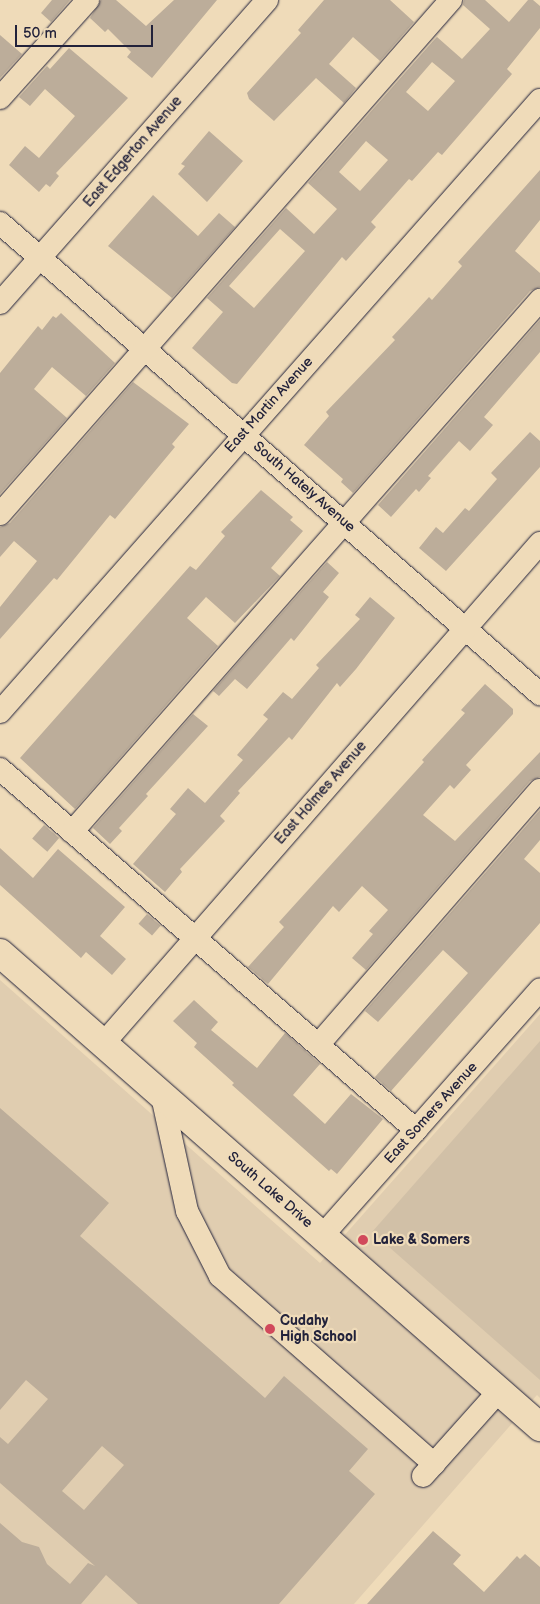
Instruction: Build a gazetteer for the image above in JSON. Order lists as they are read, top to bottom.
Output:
{
  "streets": {
    "main road": ["South Lake Drive"],
    "street": [
      "East Edgerton Avenue",
      "East Martin Avenue",
      "South Hately Avenue",
      "East Holmes Avenue",
      "East Somers Avenue"
    ]
  },
  "crossings": [
    ["East Edgerton Avenue", "South Hately Avenue"],
    ["East Martin Avenue", "South Hately Avenue"],
    ["South Hately Avenue", "East Holmes Avenue"],
    ["East Holmes Avenue", "South Lake Drive"],
    ["East Somers Avenue", "South Lake Drive"]
  ],
  "places": ["Lake & Somers", "Cudahy High School"],
  "scale_bar": "50 m"
}
